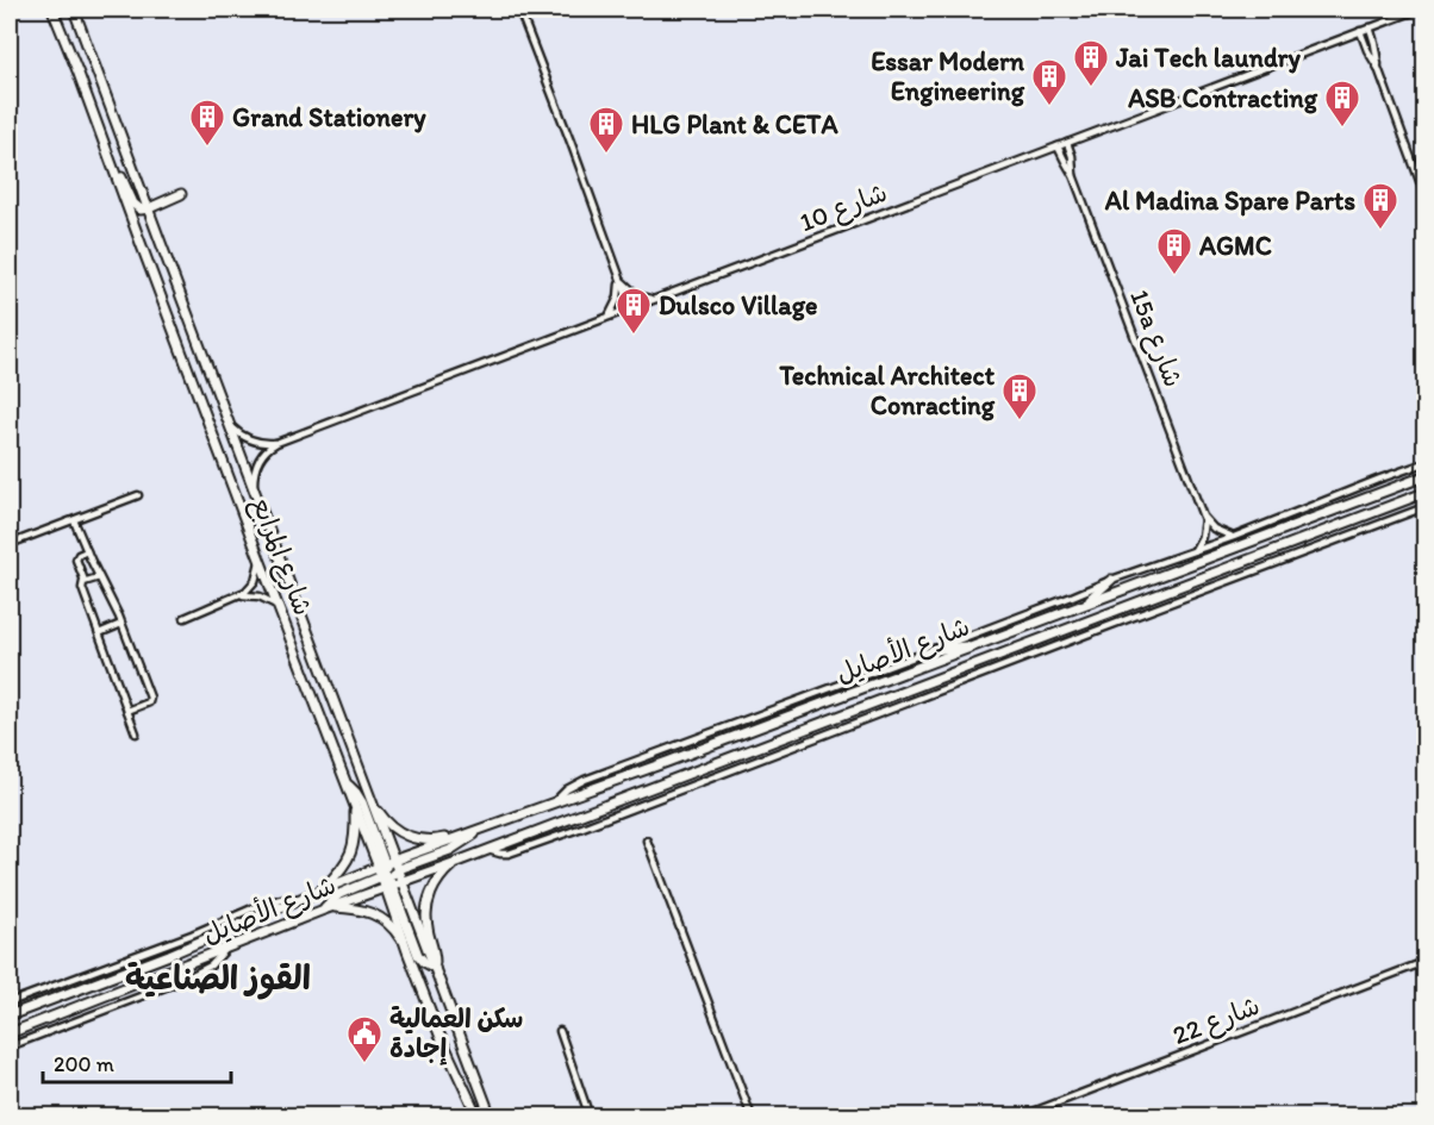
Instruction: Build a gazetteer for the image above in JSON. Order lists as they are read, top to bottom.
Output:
{
  "streets": {
    "main road": ["شارع المرابع", "شارع الأصايل"],
    "street": ["شارع 10", "15a شارع", "شارع 22"]
  },
  "crossings": [
    ["شارع 10", "15a شارع"],
    ["شارع 10", "شارع المرابع"],
    ["شارع المرابع", "شارع الأصايل"]
  ],
  "districts": ["القوز الصناعية"],
  "places": {
    "building": [
      "Jai Tech laundry",
      "Essar Modern Engineering",
      "ASB Contracting",
      "Grand Stationery",
      "HLG Plant & CETA",
      "Al Madina Spare Parts",
      "AGMC",
      "Dulsco Village",
      "Technical Architect Conracting"
    ],
    "public building": ["سكن العمالية إجادة"]
  },
  "scale_bar": "200 m"
}
